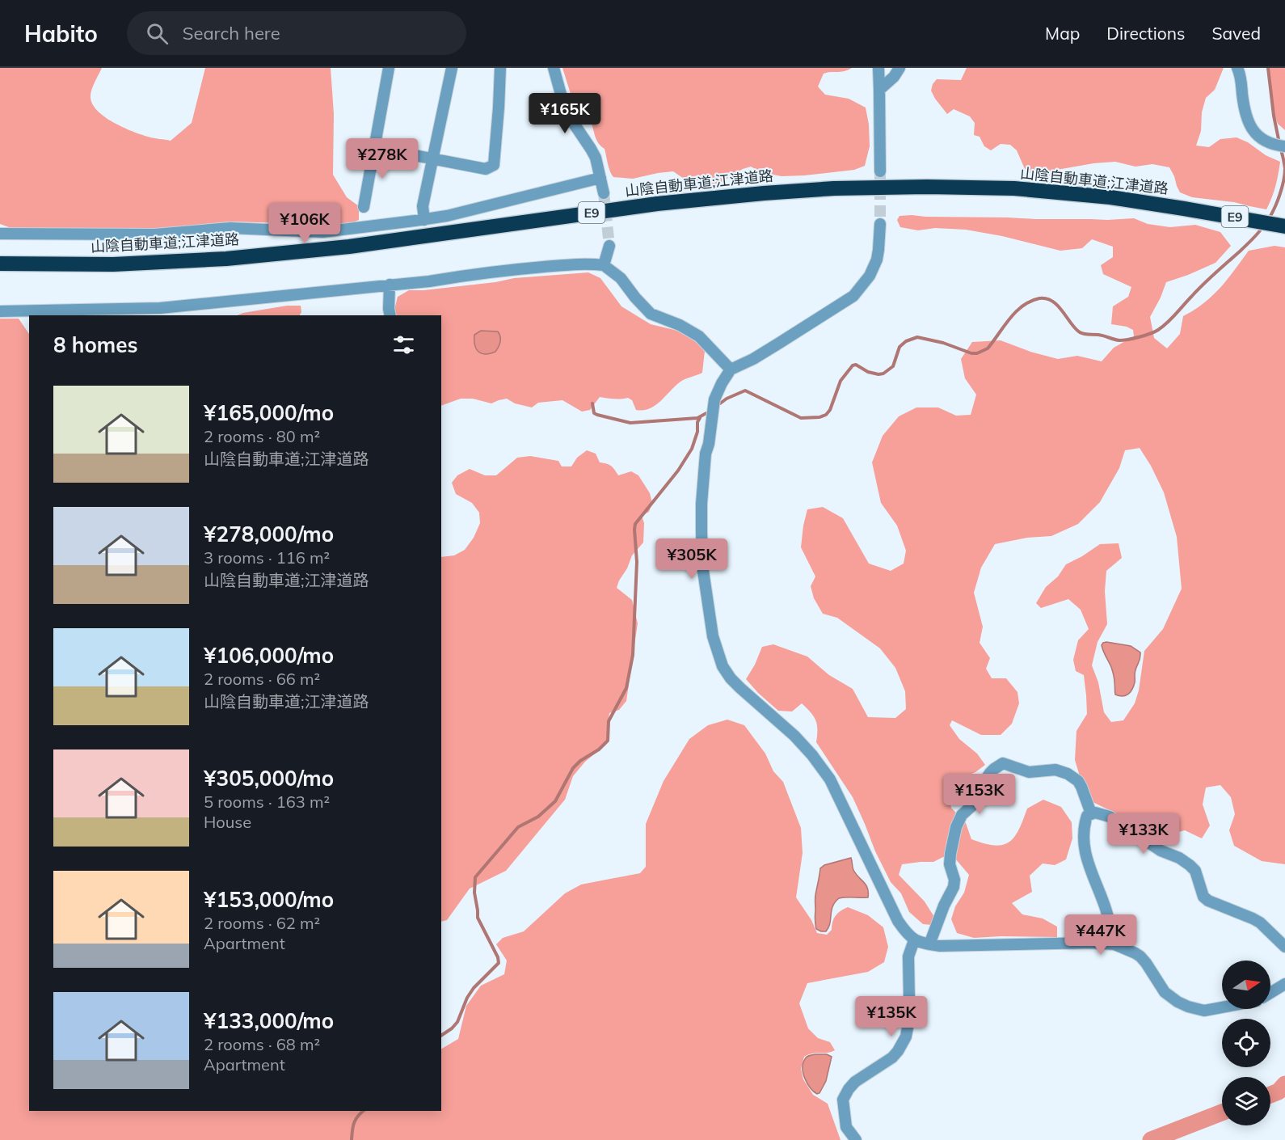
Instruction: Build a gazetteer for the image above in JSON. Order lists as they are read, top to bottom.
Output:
{
  "streets": {
    "highway": ["山陰自動車道;江津道路", "E9"]
  },
  "north": "right",
  "page": {
    "header": "Habito",
    "search": "Search here",
    "nav": ["Map", "Directions", "Saved"],
    "price": [
      "¥165K",
      "¥278K",
      "¥106K",
      "¥305K",
      "¥153K",
      "¥133K",
      "¥447K",
      "¥135K"
    ],
    "heading": "8 homes",
    "list": [
      {
        "name": "¥165,000/mo",
        "note": "2 rooms · 80 m² · 山陰自動車道;江津道路"
      },
      {
        "name": "¥278,000/mo",
        "note": "3 rooms · 116 m² · 山陰自動車道;江津道路"
      },
      {
        "name": "¥106,000/mo",
        "note": "2 rooms · 66 m² · 山陰自動車道;江津道路"
      },
      {
        "name": "¥305,000/mo",
        "note": "5 rooms · 163 m² · House"
      },
      {
        "name": "¥153,000/mo",
        "note": "2 rooms · 62 m² · Apartment"
      },
      {
        "name": "¥133,000/mo",
        "note": "2 rooms · 68 m² · Apartment"
      }
    ]
  }
}
